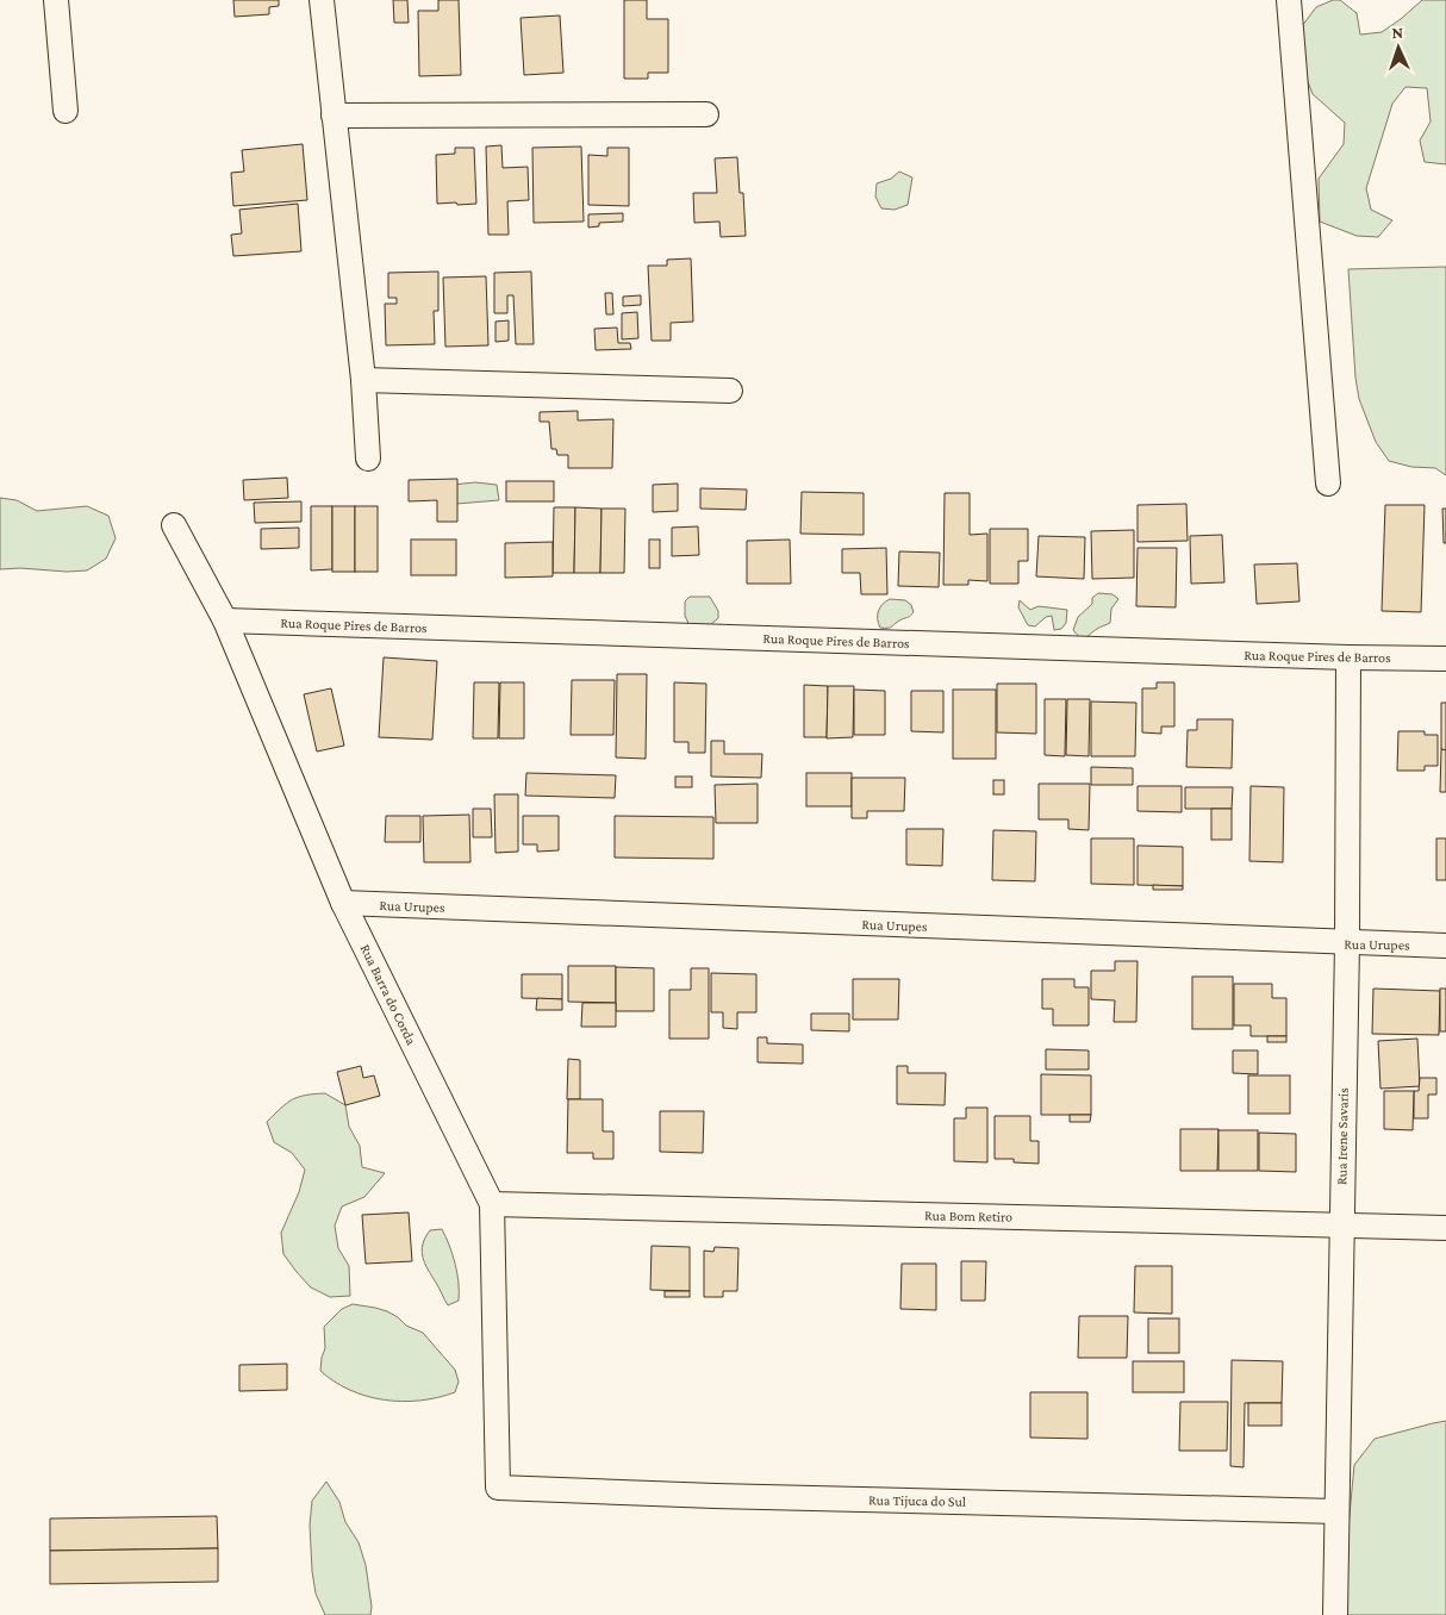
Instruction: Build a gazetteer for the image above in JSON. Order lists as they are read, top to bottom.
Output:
{
  "streets": {
    "street": [
      "Rua Roque Pires de Barros",
      "Rua Urupes",
      "Rua Barra do Corda",
      "Rua Irene Savaris",
      "Rua Bom Retiro",
      "Rua Tijuca do Sul"
    ]
  },
  "crossings": [
    ["Rua Roque Pires de Barros", "Rua Barra do Corda"],
    ["Rua Roque Pires de Barros", "Rua Irene Savaris"],
    ["Rua Urupes", "Rua Barra do Corda"],
    ["Rua Urupes", "Rua Irene Savaris"],
    ["Rua Barra do Corda", "Rua Bom Retiro"],
    ["Rua Barra do Corda", "Rua Tijuca do Sul"],
    ["Rua Irene Savaris", "Rua Bom Retiro"],
    ["Rua Irene Savaris", "Rua Tijuca do Sul"]
  ],
  "north": "top"
}
